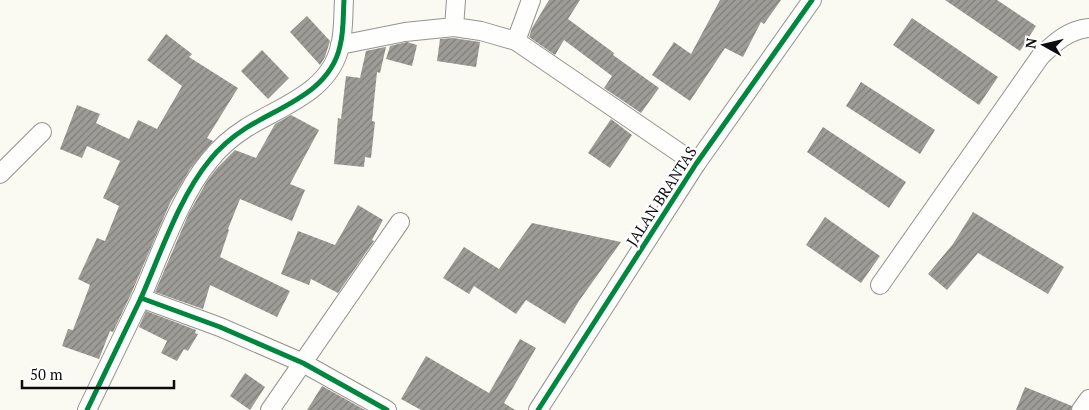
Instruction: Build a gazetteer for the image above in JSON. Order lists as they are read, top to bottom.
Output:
{
  "streets": {
    "street": ["JALAN BRANTAS"]
  },
  "scale_bar": "50 m",
  "north": "left"
}
